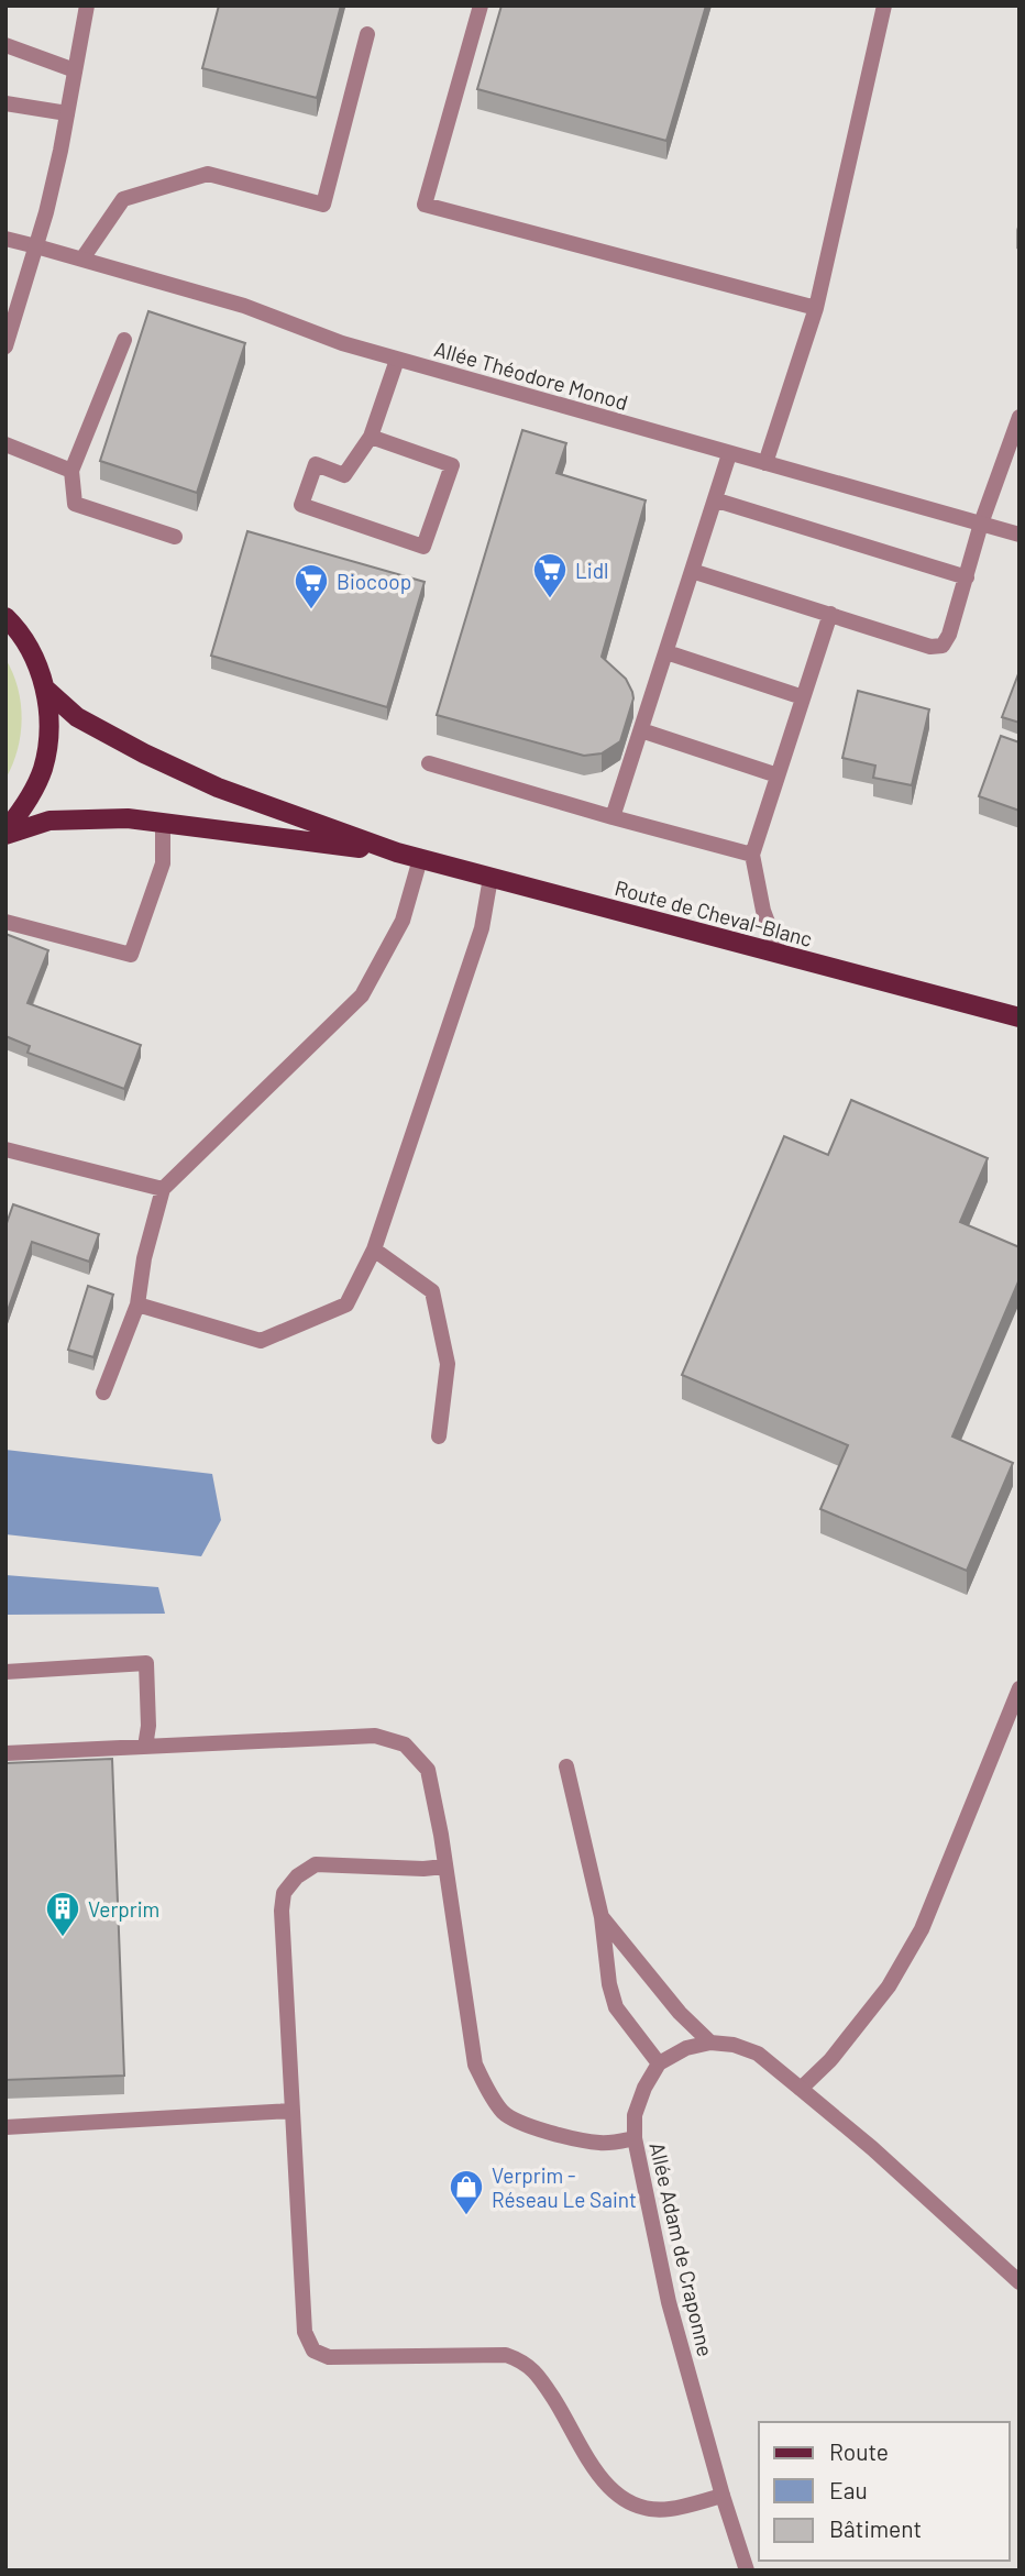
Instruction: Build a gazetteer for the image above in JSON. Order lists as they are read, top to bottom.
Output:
{
  "streets": {
    "main road": ["Route de Cheval-Blanc"],
    "street": ["Allée Théodore Monod", "Allée Adam de Craponne"]
  },
  "places": {
    "supermarket": ["Lidl", "Biocoop"],
    "building": ["Verprim"],
    "shop": ["Verprim - Réseau Le Saint"]
  },
  "legend": ["Route", "Eau", "Bâtiment"]
}
